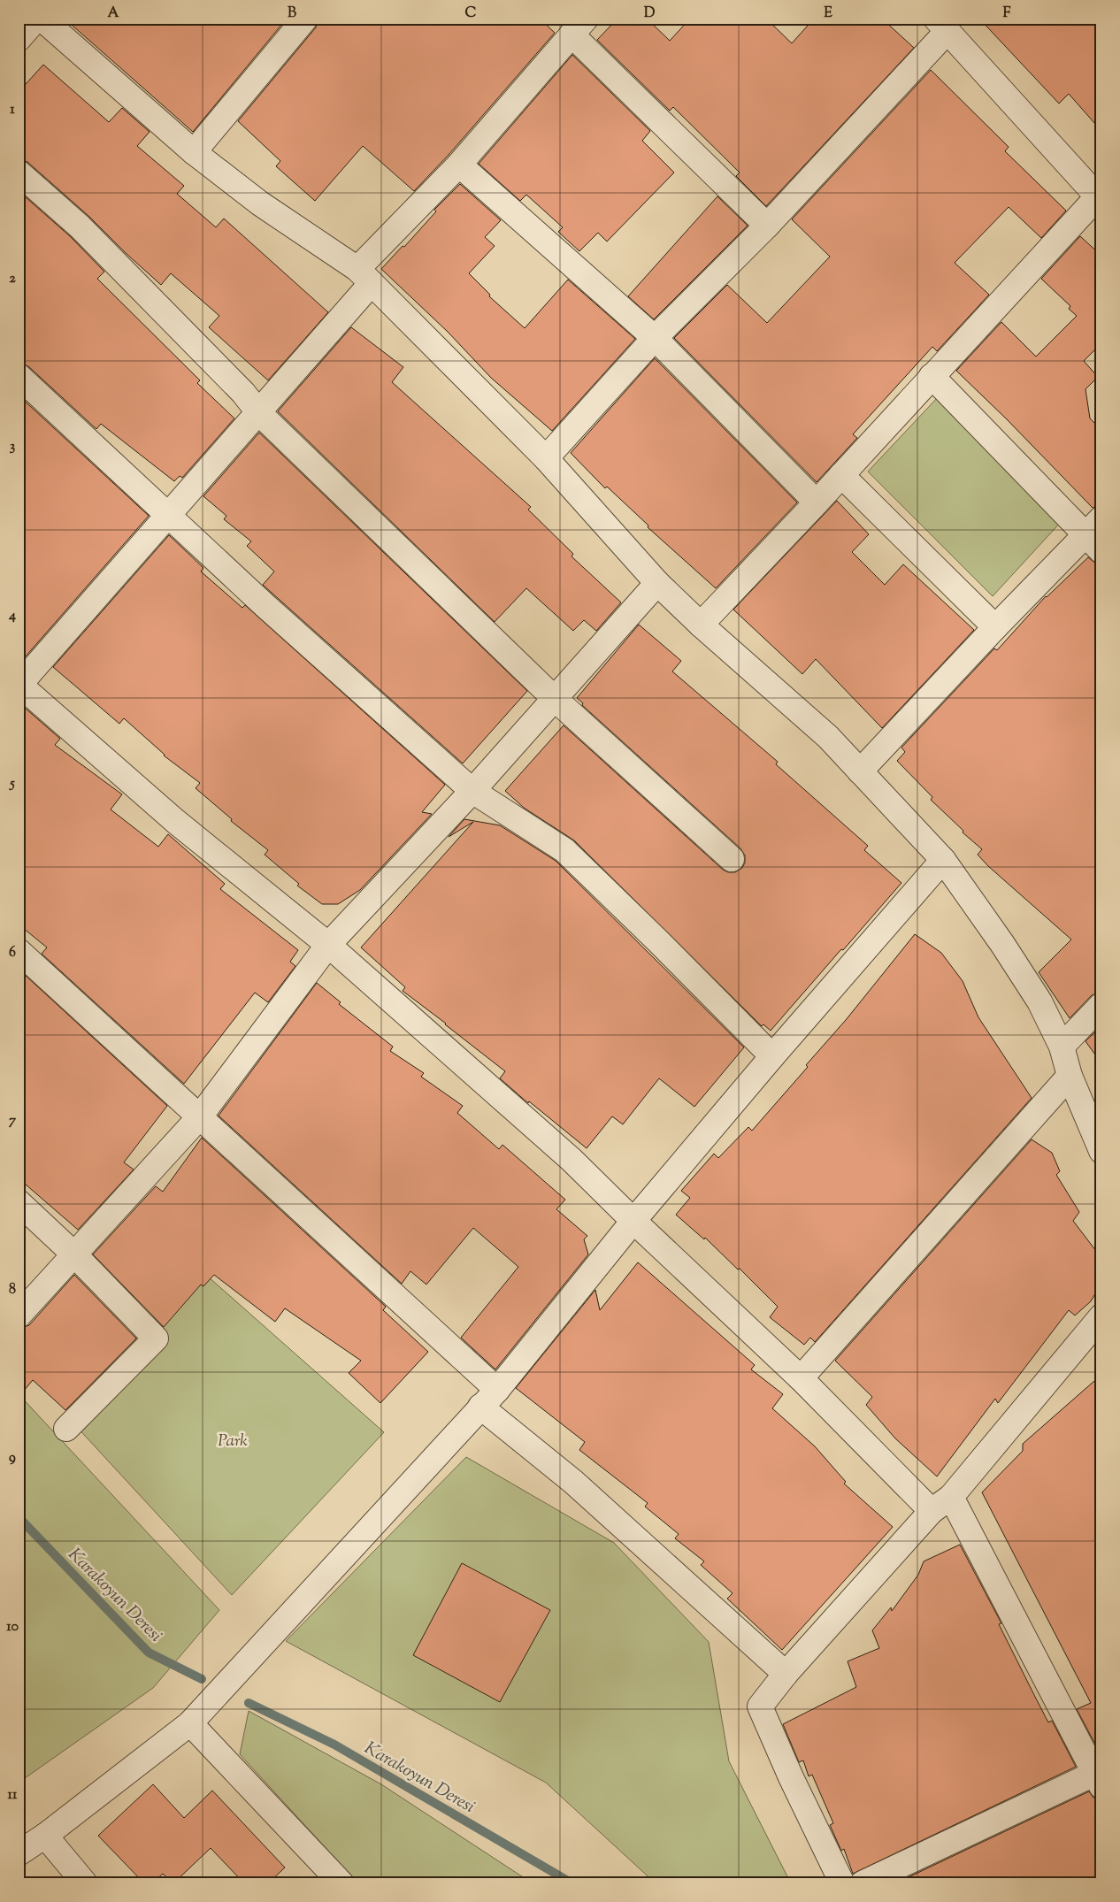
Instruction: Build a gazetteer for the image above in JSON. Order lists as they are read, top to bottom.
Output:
{
  "water": ["Karakoyun Deresi"],
  "parks": ["Park"],
  "grid": {
    "columns": [
      "A",
      "B",
      "C",
      "D",
      "E",
      "F"
    ],
    "rows": [
      "1",
      "2",
      "3",
      "4",
      "5",
      "6",
      "7",
      "8",
      "9",
      "10",
      "11"
    ]
  }
}
